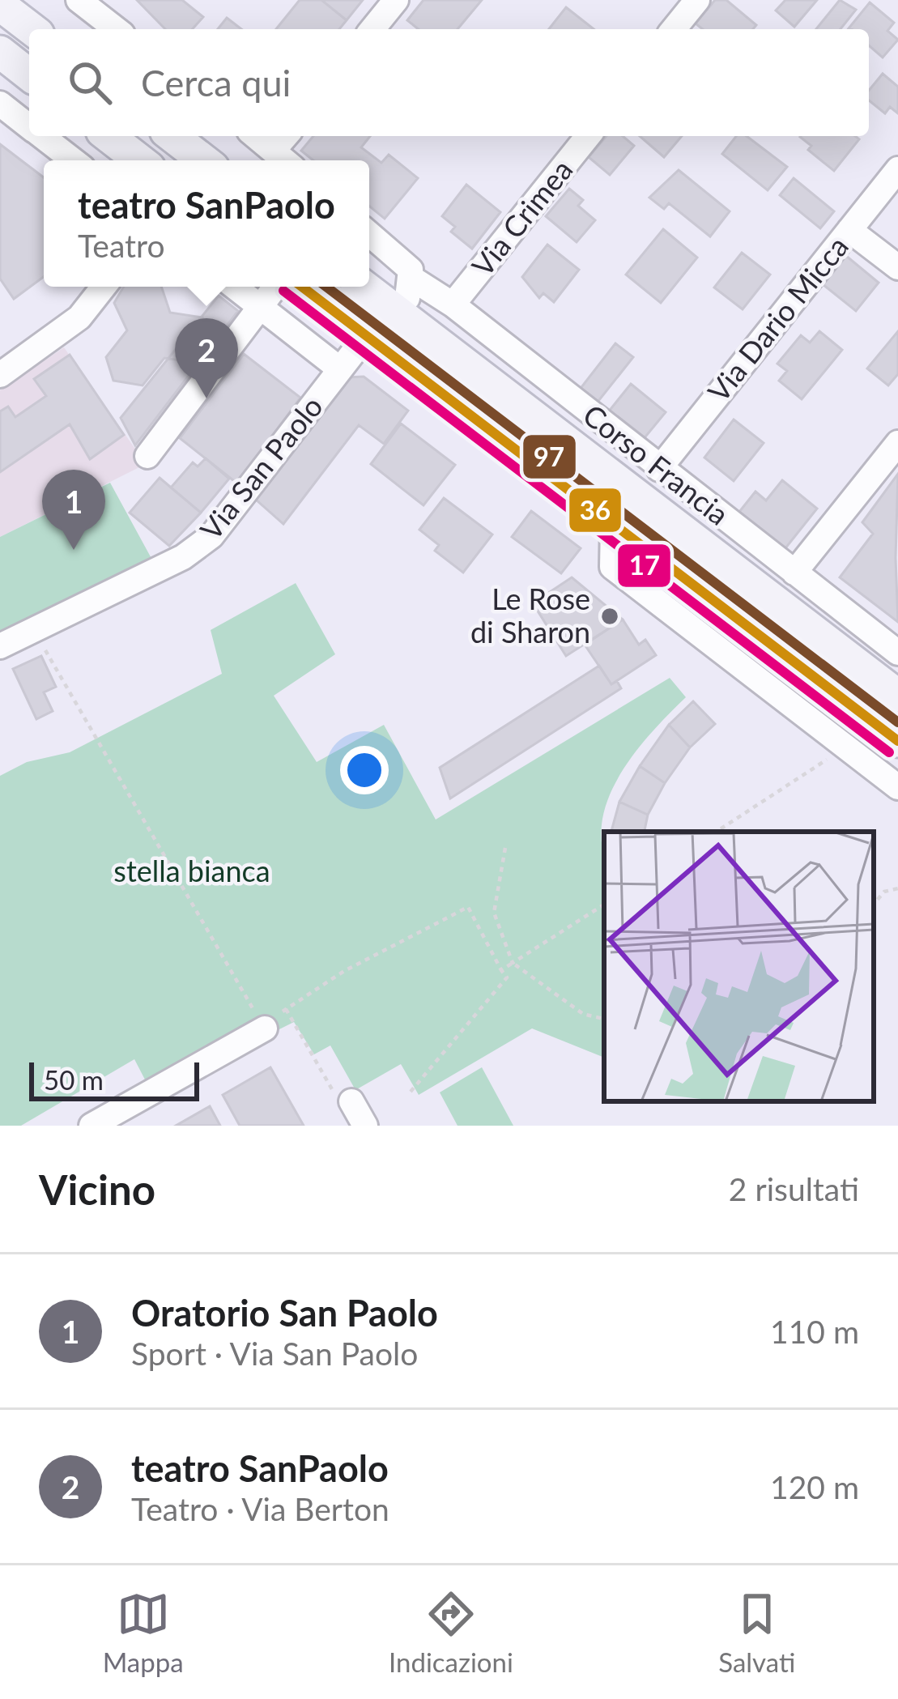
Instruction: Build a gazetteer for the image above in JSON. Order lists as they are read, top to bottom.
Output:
{
  "streets": {
    "main road": ["Corso Francia"],
    "street": ["Via Crimea", "Via Dario Micca", "Via San Paolo"]
  },
  "crossings": [
    ["Via Crimea", "Corso Francia"],
    ["Via Dario Micca", "Corso Francia"],
    ["Corso Francia", "Via San Paolo"]
  ],
  "parks": ["stella bianca"],
  "places": ["Le Rose di Sharon"],
  "lines": ["transit line 36", "transit line 97", "transit line 17"],
  "scale_bar": "50 m",
  "page": {
    "search": "Cerca qui",
    "popup": ["teatro SanPaolo", "Teatro"],
    "pins": ["2", "1"],
    "scale": "50 m",
    "heading": ["Vicino", "2 risultati"],
    "list": [
      {
        "mark": "1",
        "name": "Oratorio San Paolo",
        "note": "Sport · Via San Paolo",
        "value": "110 m"
      },
      {
        "mark": "2",
        "name": "teatro SanPaolo",
        "note": "Teatro · Via Berton",
        "value": "120 m"
      }
    ],
    "nav": ["Mappa", "Indicazioni", "Salvati"]
  }
}
